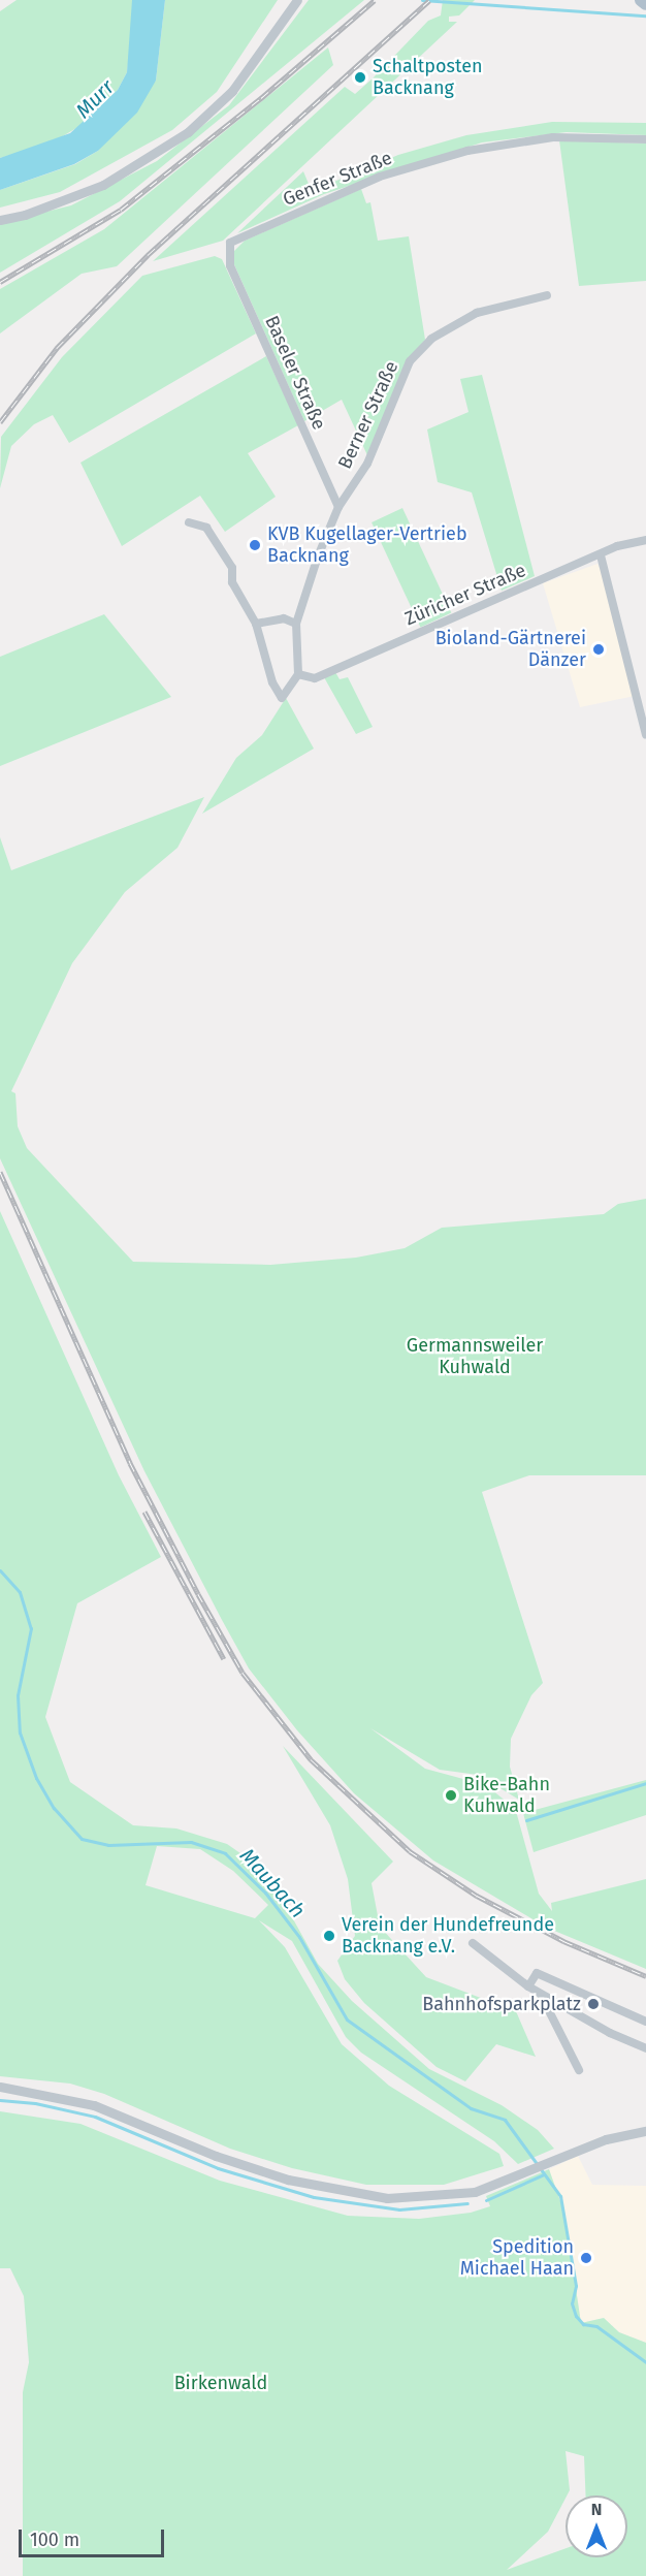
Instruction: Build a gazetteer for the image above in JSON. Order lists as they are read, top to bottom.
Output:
{
  "streets": {
    "street": [
      "Genfer Straße",
      "Baseler Straße",
      "Berner Straße",
      "Züricher Straße"
    ]
  },
  "crossings": [
    ["Genfer Straße", "Baseler Straße"],
    ["Baseler Straße", "Berner Straße"]
  ],
  "water": ["Murr", "Maubach"],
  "parks": ["Germannsweiler Kuhwald", "Birkenwald"],
  "places": [
    "Schaltposten Backnang",
    "KVB Kugellager-Vertrieb Backnang",
    "Bioland-Gärtnerei Dänzer",
    "Bike-Bahn Kuhwald",
    "Verein der Hundefreunde Backnang e.V.",
    "Bahnhofsparkplatz",
    "Spedition Michael Haan"
  ],
  "scale_bar": "100 m",
  "north": "top"
}
